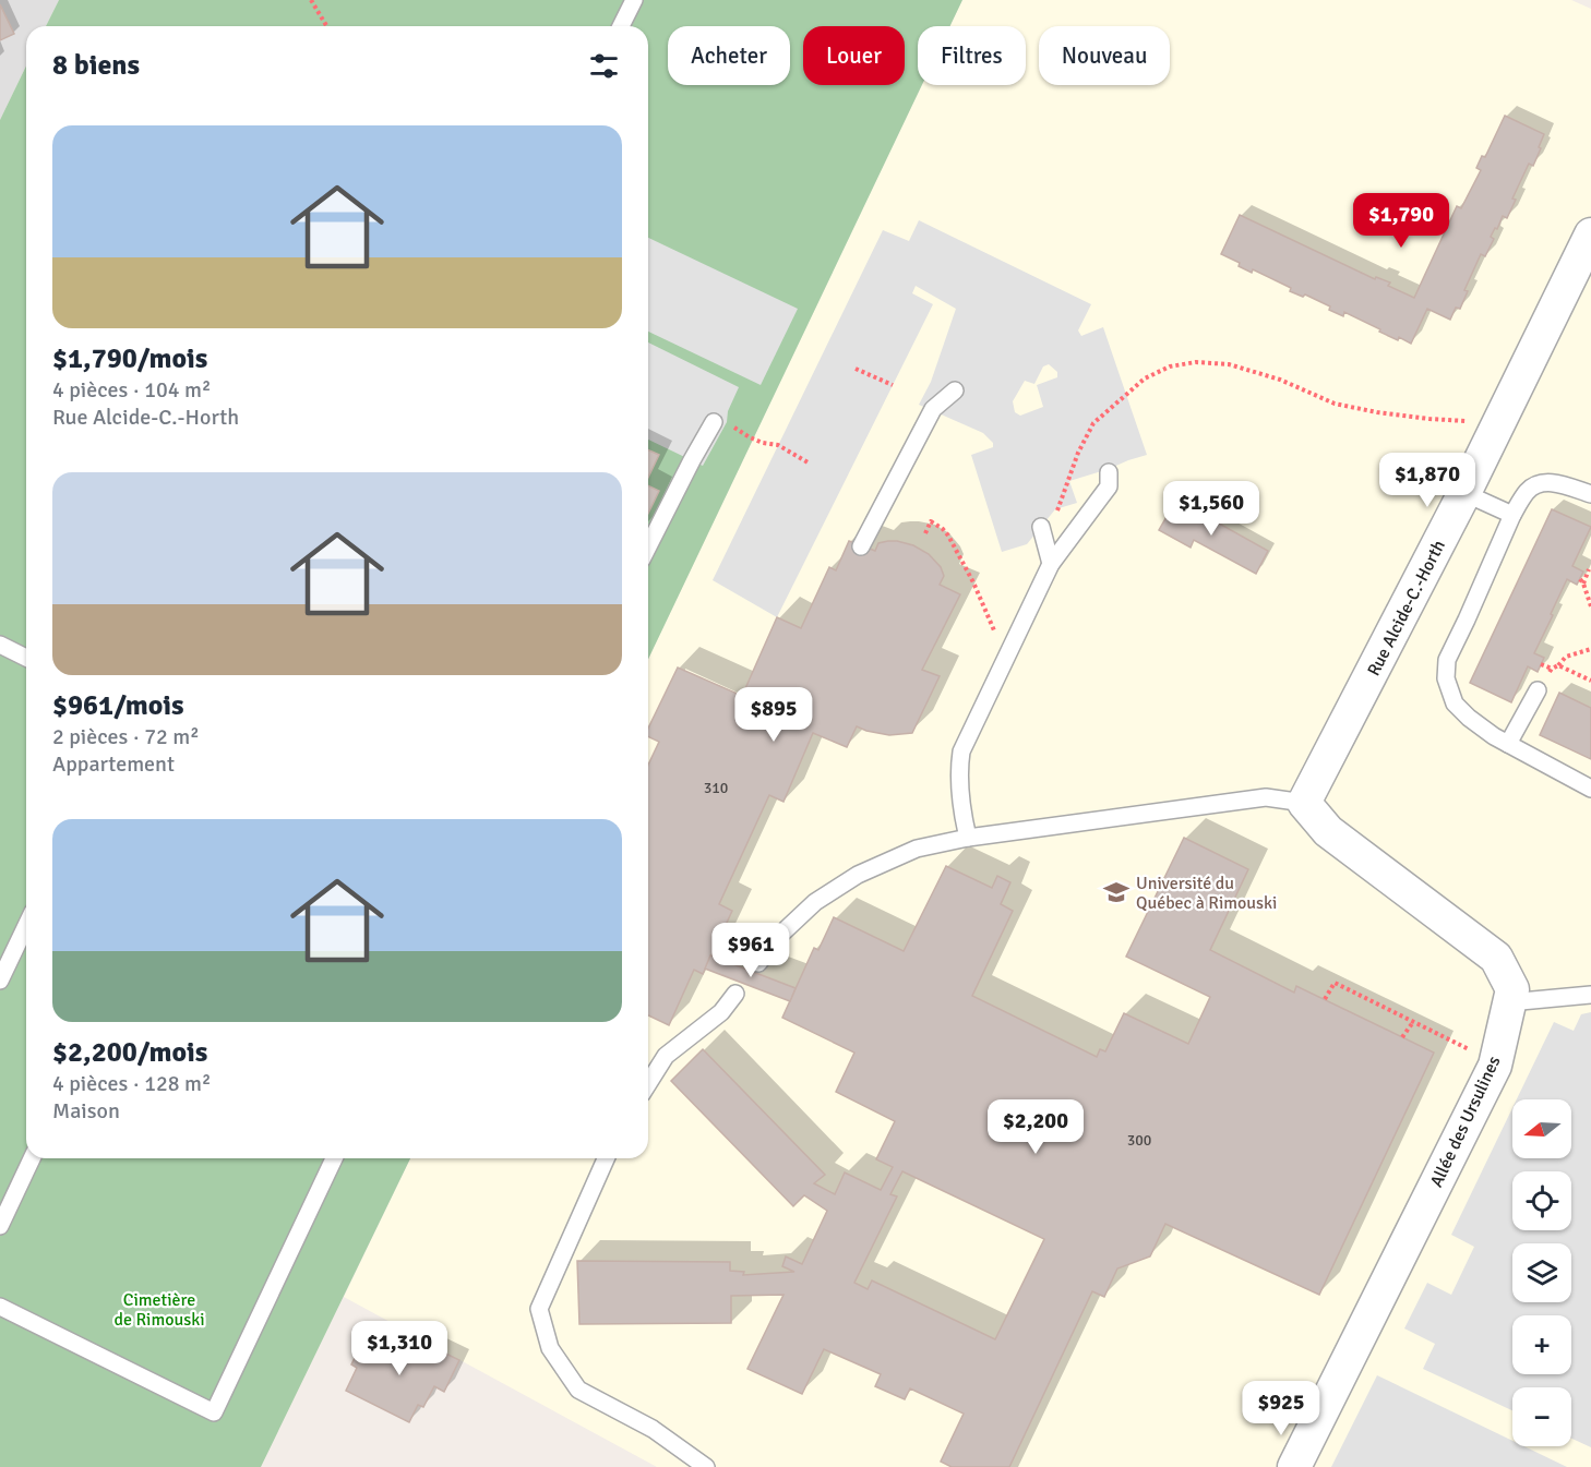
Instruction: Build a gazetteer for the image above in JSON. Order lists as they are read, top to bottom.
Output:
{
  "streets": {
    "street": ["Rue Alcide-C.-Horth", "Allée des Ursulines"]
  },
  "crossings": [
    ["Rue Alcide-C.-Horth", "Allée des Ursulines"]
  ],
  "parks": ["Cimetière de Rimouski"],
  "places": {
    "school or university": ["Université du Québec à Rimouski"]
  },
  "house_numbers": ["310", "300"],
  "north": "left",
  "page": {
    "chip": [
      "Acheter",
      "Louer",
      "Filtres",
      "Nouveau"
    ],
    "heading": "8 biens",
    "list": [
      {
        "name": "$1,790/mois",
        "note": "4 pièces · 104 m² · Rue Alcide-C.-Horth"
      },
      {
        "name": "$961/mois",
        "note": "2 pièces · 72 m² · Appartement"
      },
      {
        "name": "$2,200/mois",
        "note": "4 pièces · 128 m² · Maison"
      }
    ],
    "price": [
      "$1,790",
      "$1,870",
      "$1,560",
      "$895",
      "$961",
      "$2,200",
      "$1,310",
      "$925"
    ],
    "map_buttons": ["+", "−"]
  }
}
